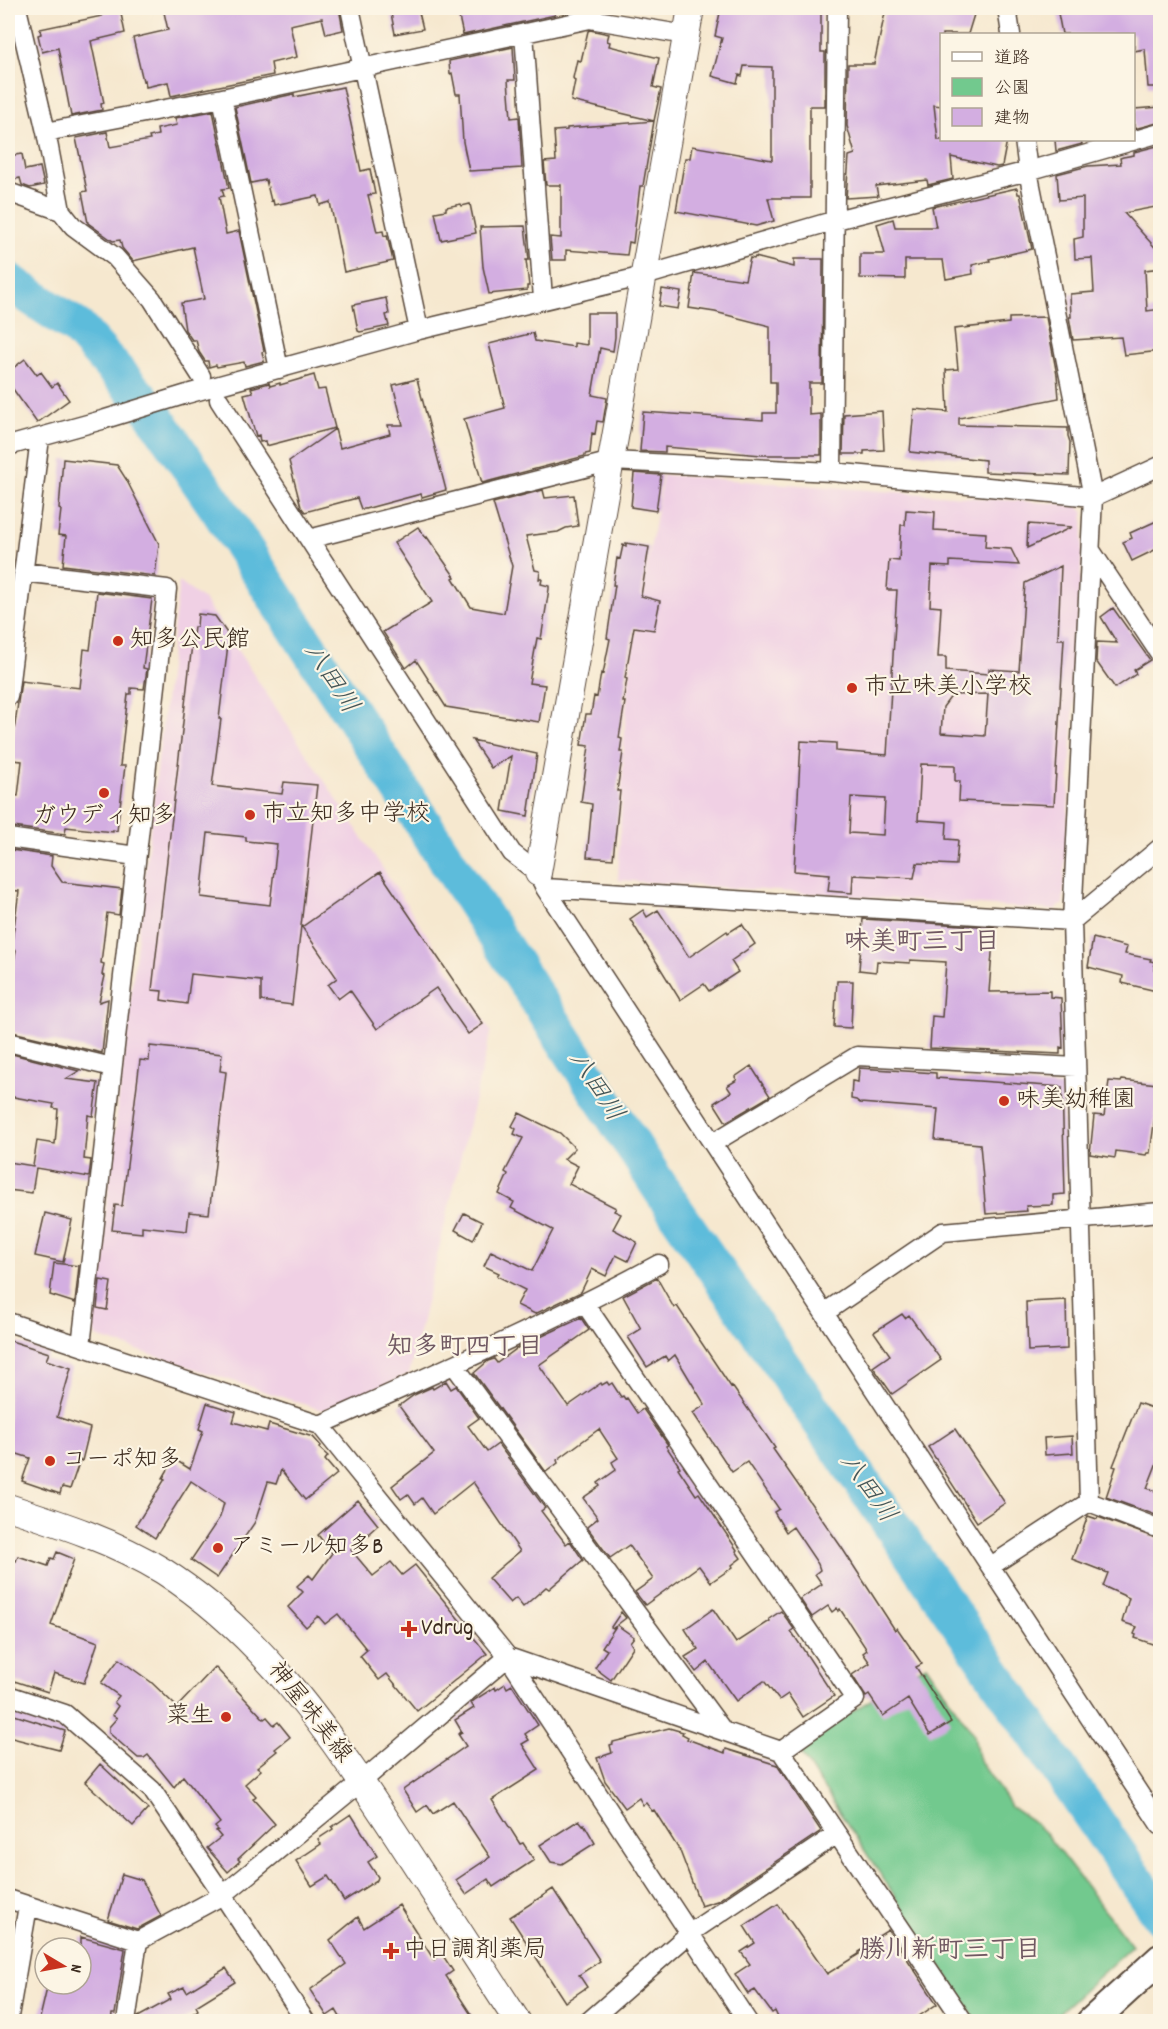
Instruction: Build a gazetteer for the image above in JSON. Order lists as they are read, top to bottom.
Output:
{
  "streets": {
    "street": ["神屋味美線"]
  },
  "districts": ["味美町三丁目", "知多町四丁目", "勝川新町三丁目"],
  "water": ["八田川"],
  "places": {
    "other": [
      "知多公民館",
      "市立味美小学校",
      "ガウディ知多",
      "市立知多中学校",
      "味美幼稚園",
      "コーポ知多",
      "アミール知多B",
      "菜生"
    ],
    "health": ["Vdrug", "中日調剤薬局"]
  },
  "legend": ["道路", "公園", "建物"],
  "north": "right"
}
